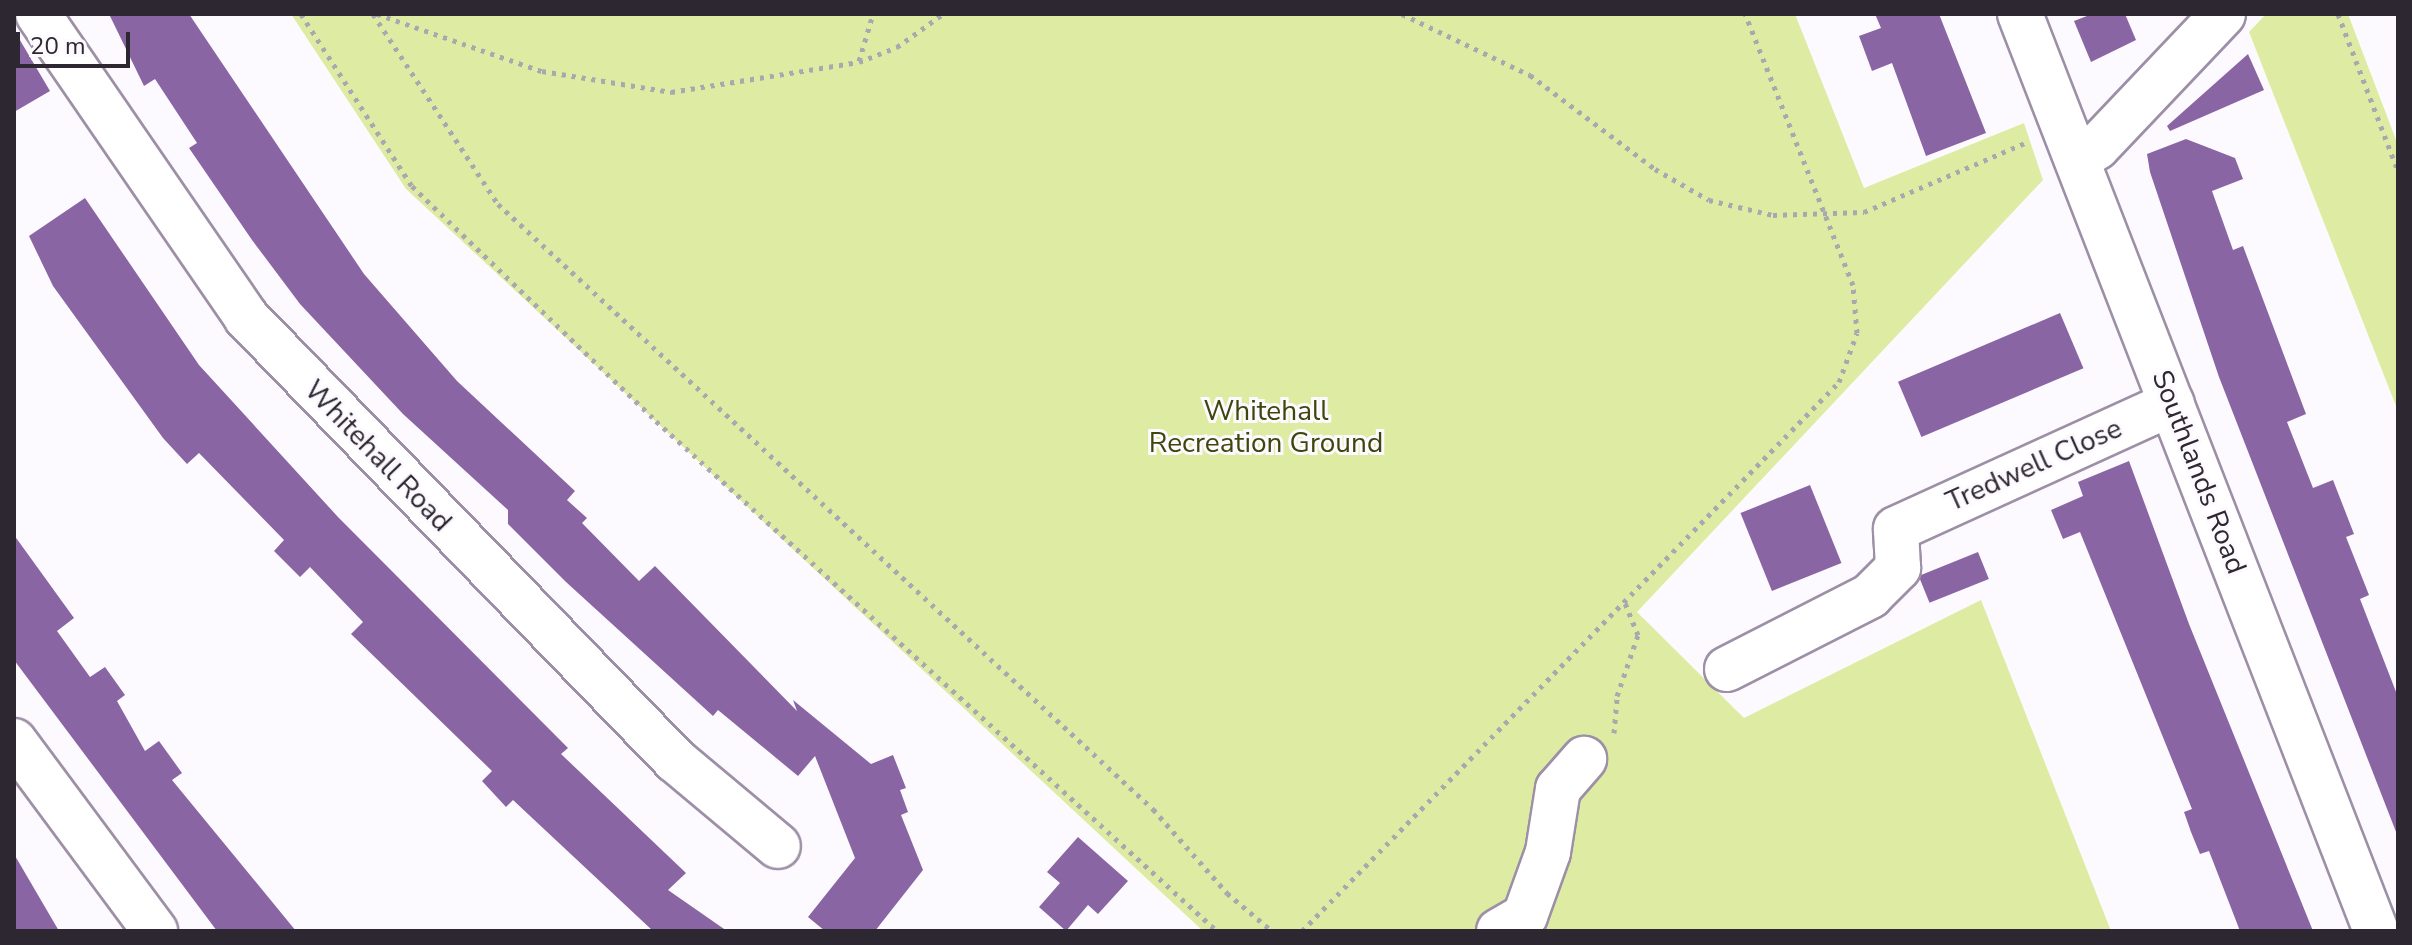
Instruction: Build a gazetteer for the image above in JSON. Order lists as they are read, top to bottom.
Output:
{
  "streets": {
    "street": ["Whitehall Road", "Tredwell Close", "Southlands Road"]
  },
  "crossings": [
    ["Tredwell Close", "Southlands Road"]
  ],
  "parks": ["Whitehall Recreation Ground"],
  "scale_bar": "20 m"
}
